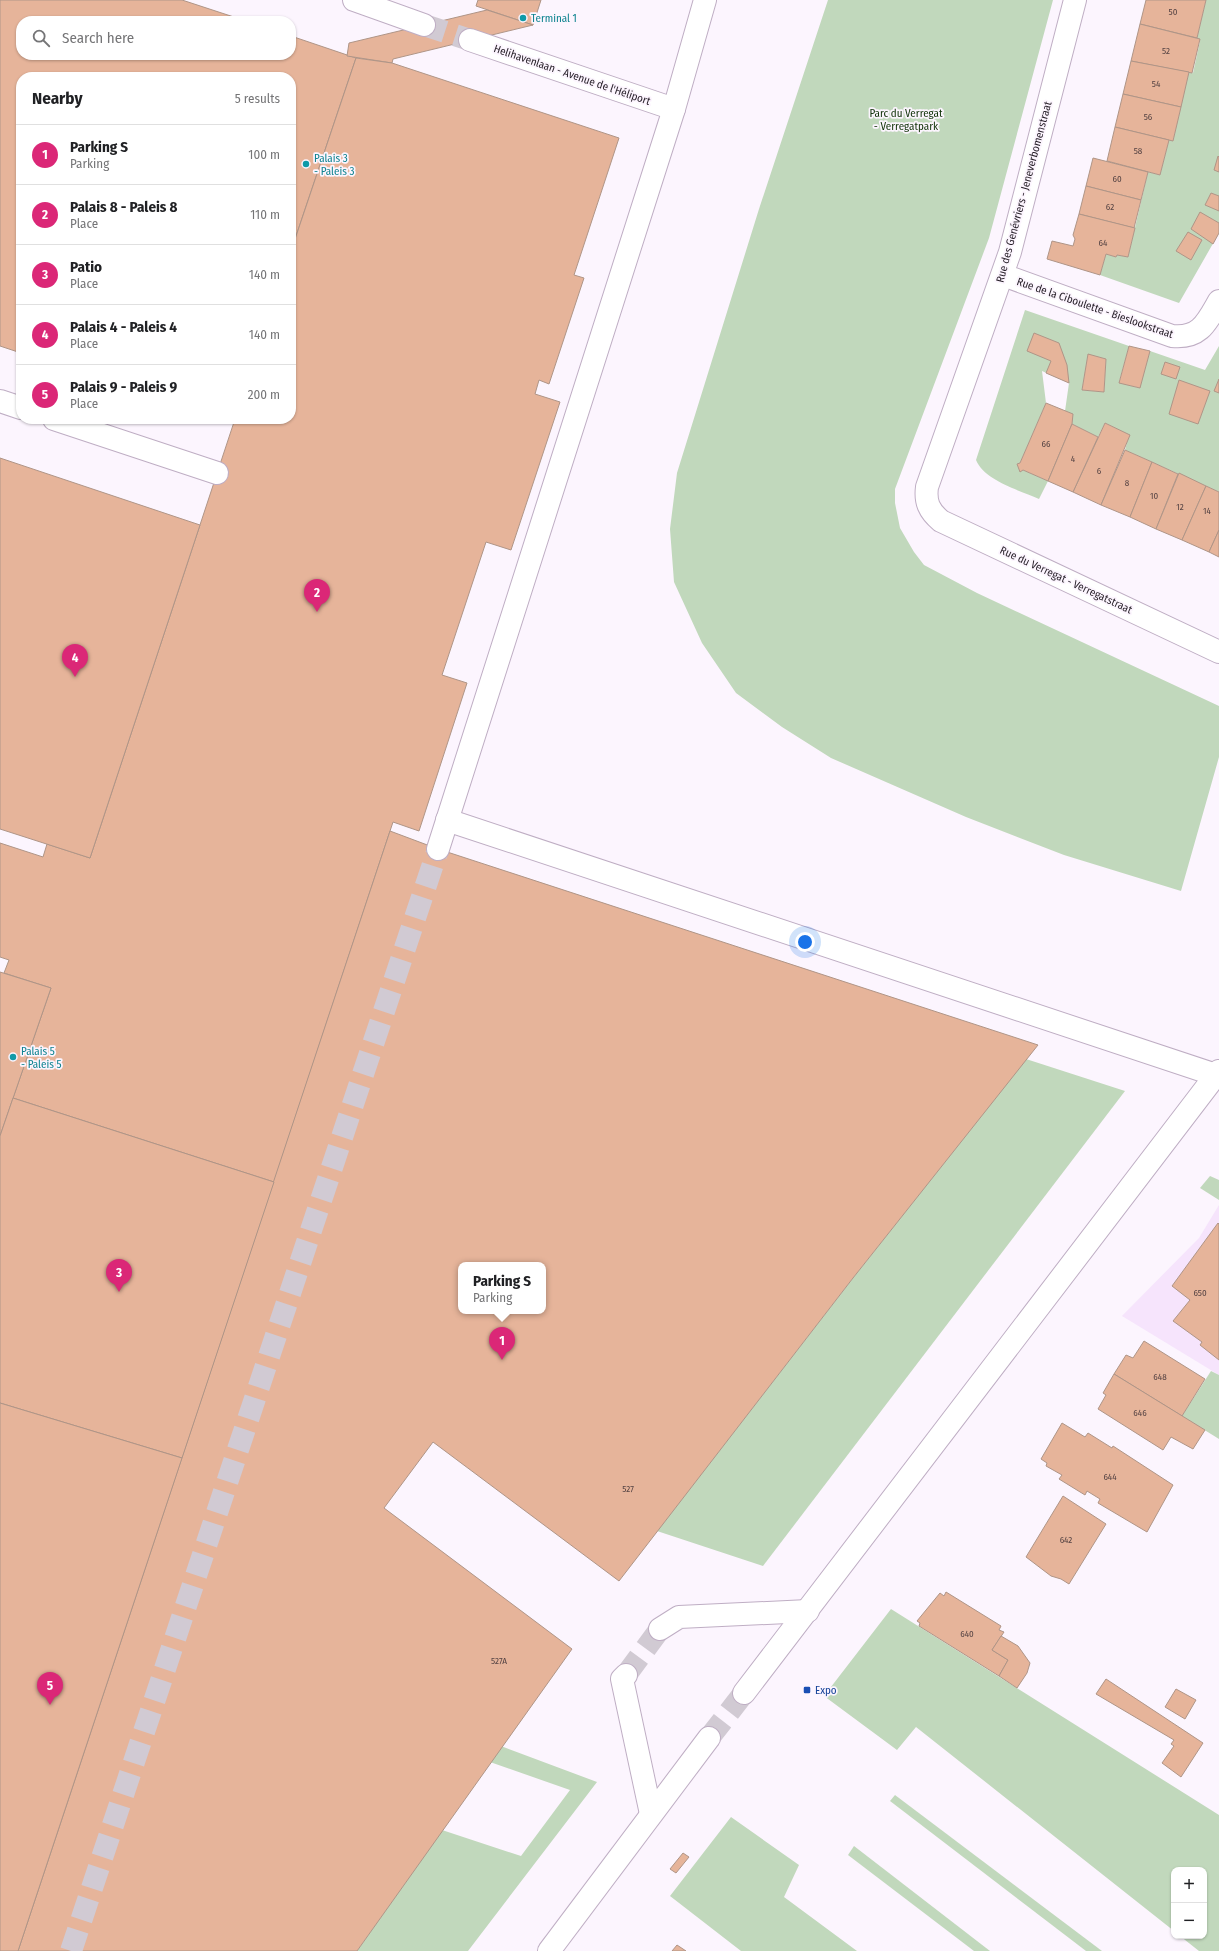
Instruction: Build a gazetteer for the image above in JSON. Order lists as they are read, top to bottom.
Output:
{
  "streets": {
    "street": [
      "Helihavenlaan - Avenue de l'Héliport",
      "Rue des Genévriers - Jeneverbomenstraat",
      "Rue de la Ciboulette - Bieslookstraat",
      "Rue du Verregat - Verregatstraat"
    ]
  },
  "crossings": [
    ["Rue des Genévriers - Jeneverbomenstraat", "Rue de la Ciboulette - Bieslookstraat"],
    ["Rue des Genévriers - Jeneverbomenstraat", "Rue du Verregat - Verregatstraat"]
  ],
  "parks": ["Parc du Verregat - Verregatpark"],
  "places": {
    "other": ["Terminal 1", "Palais 3 - Paleis 3", "Palais 5 - Paleis 5"],
    "transit": ["Expo"]
  },
  "house_numbers": [
    "50",
    "52",
    "54",
    "56",
    "58",
    "60",
    "62",
    "64",
    "66",
    "4",
    "6",
    "8",
    "10",
    "12",
    "14",
    "650",
    "648",
    "646",
    "644",
    "527",
    "642",
    "640",
    "527A"
  ],
  "page": {
    "search": "Search here",
    "heading": ["Nearby", "5 results"],
    "list": [
      {
        "mark": "1",
        "name": "Parking S",
        "note": "Parking",
        "value": "100 m"
      },
      {
        "mark": "2",
        "name": "Palais 8 - Paleis 8",
        "note": "Place",
        "value": "110 m"
      },
      {
        "mark": "3",
        "name": "Patio",
        "note": "Place",
        "value": "140 m"
      },
      {
        "mark": "4",
        "name": "Palais 4 - Paleis 4",
        "note": "Place",
        "value": "140 m"
      },
      {
        "mark": "5",
        "name": "Palais 9 - Paleis 9",
        "note": "Place",
        "value": "200 m"
      }
    ],
    "pins": [
      "2",
      "4",
      "3",
      "1",
      "5"
    ],
    "popup": ["Parking S", "Parking"],
    "map_buttons": ["+", "−"]
  }
}
